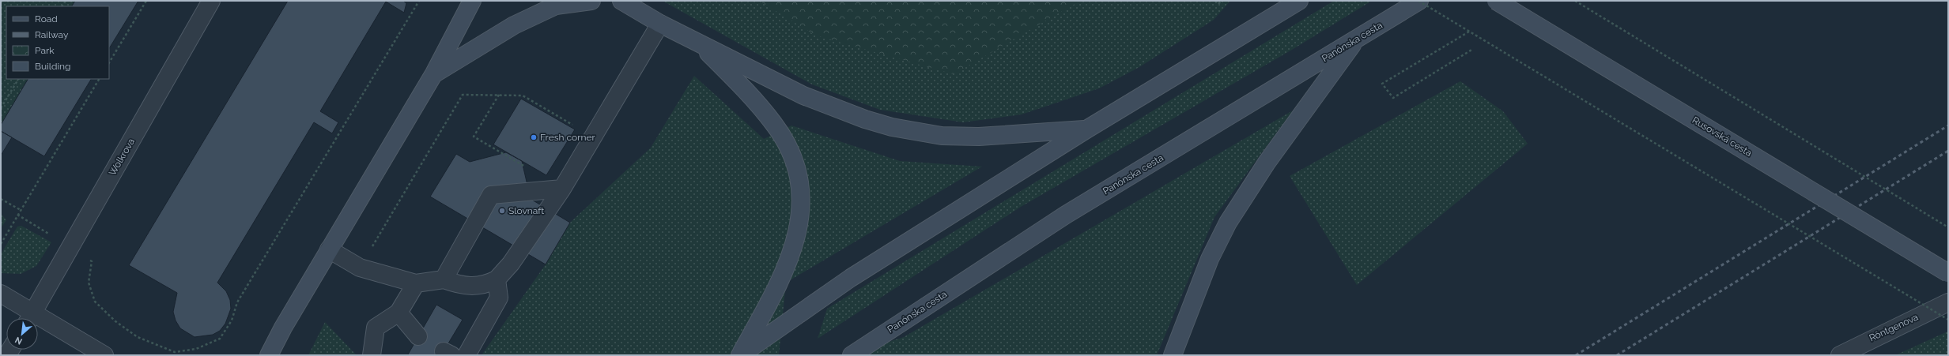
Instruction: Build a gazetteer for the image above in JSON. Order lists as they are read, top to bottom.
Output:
{
  "streets": {
    "street": [
      "Panónska cesta",
      "Rusovská cesta",
      "Wolkrova",
      "Röntgenova"
    ]
  },
  "places": ["Fresh corner", "Slovnaft"],
  "legend": [
    "Road",
    "Railway",
    "Park",
    "Building"
  ],
  "north": "bottom left"
}
